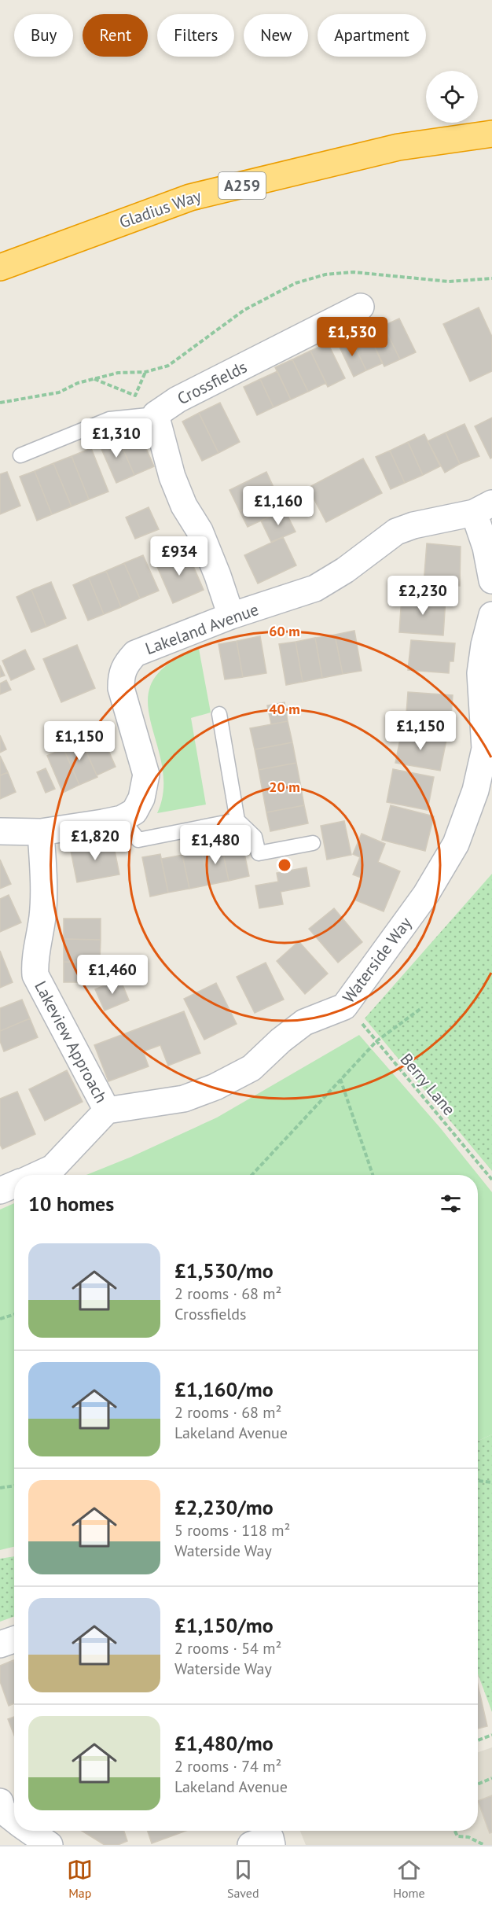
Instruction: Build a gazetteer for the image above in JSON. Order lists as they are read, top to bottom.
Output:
{
  "streets": {
    "highway": ["A259", "Gladius Way"],
    "street": [
      "Crossfields",
      "Lakeland Avenue",
      "Waterside Way",
      "Lakeview Approach"
    ],
    "path": ["Berry Lane"]
  },
  "crossings": [
    ["Waterside Way", "Lakeview Approach"],
    ["Waterside Way", "Berry Lane"]
  ],
  "page": {
    "chip": [
      "Buy",
      "Rent",
      "Filters",
      "New",
      "Apartment"
    ],
    "price": [
      "£1,530",
      "£1,310",
      "£1,160",
      "£934",
      "£2,230",
      "£1,150",
      "£1,150",
      "£1,820",
      "£1,480",
      "£1,460"
    ],
    "heading": "10 homes",
    "list": [
      {
        "name": "£1,530/mo",
        "note": "2 rooms · 68 m² · Crossfields"
      },
      {
        "name": "£1,160/mo",
        "note": "2 rooms · 68 m² · Lakeland Avenue"
      },
      {
        "name": "£2,230/mo",
        "note": "5 rooms · 118 m² · Waterside Way"
      },
      {
        "name": "£1,150/mo",
        "note": "2 rooms · 54 m² · Waterside Way"
      },
      {
        "name": "£1,480/mo",
        "note": "2 rooms · 74 m² · Lakeland Avenue"
      }
    ],
    "tabs": ["Map", "Saved", "Home"]
  },
  "rings": ["60 m", "40 m", "20 m"]
}
